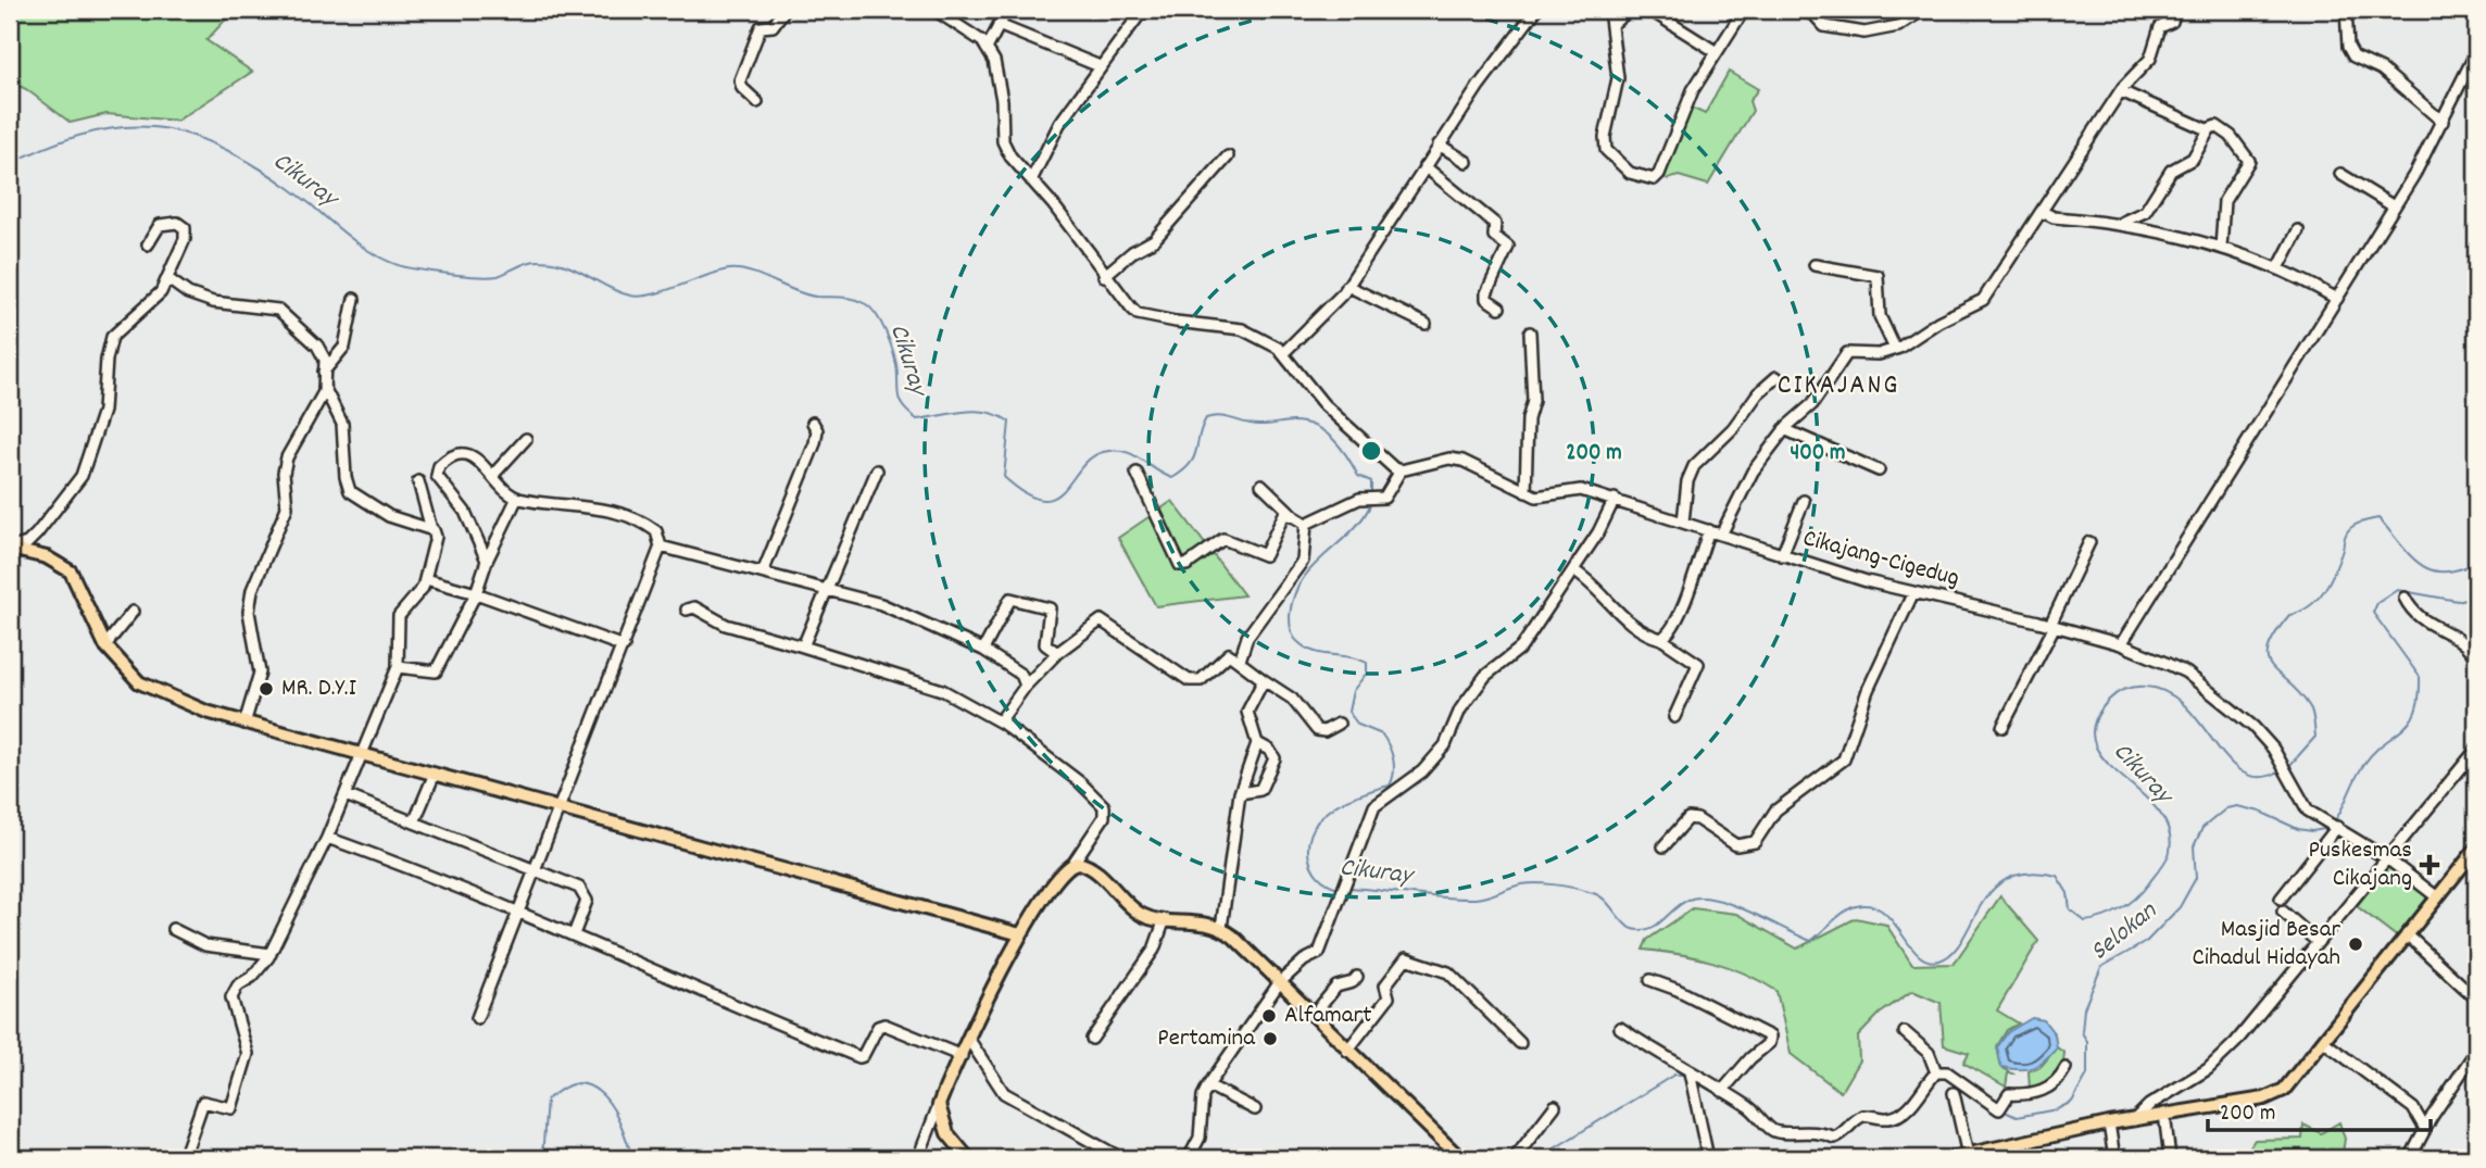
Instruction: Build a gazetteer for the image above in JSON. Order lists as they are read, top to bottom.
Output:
{
  "streets": {
    "street": ["Cikajang-Cigedug"]
  },
  "districts": ["CIKAJANG"],
  "water": ["Cikuray", "Selokan"],
  "places": {
    "other": [
      "MR. D.Y.I",
      "Masjid Besar Cihadul Hidayah",
      "Alfamart",
      "Pertamina"
    ],
    "health": ["Puskesmas Cikajang"]
  },
  "scale_bar": "200 m",
  "rings": ["200 m", "400 m"]
}
